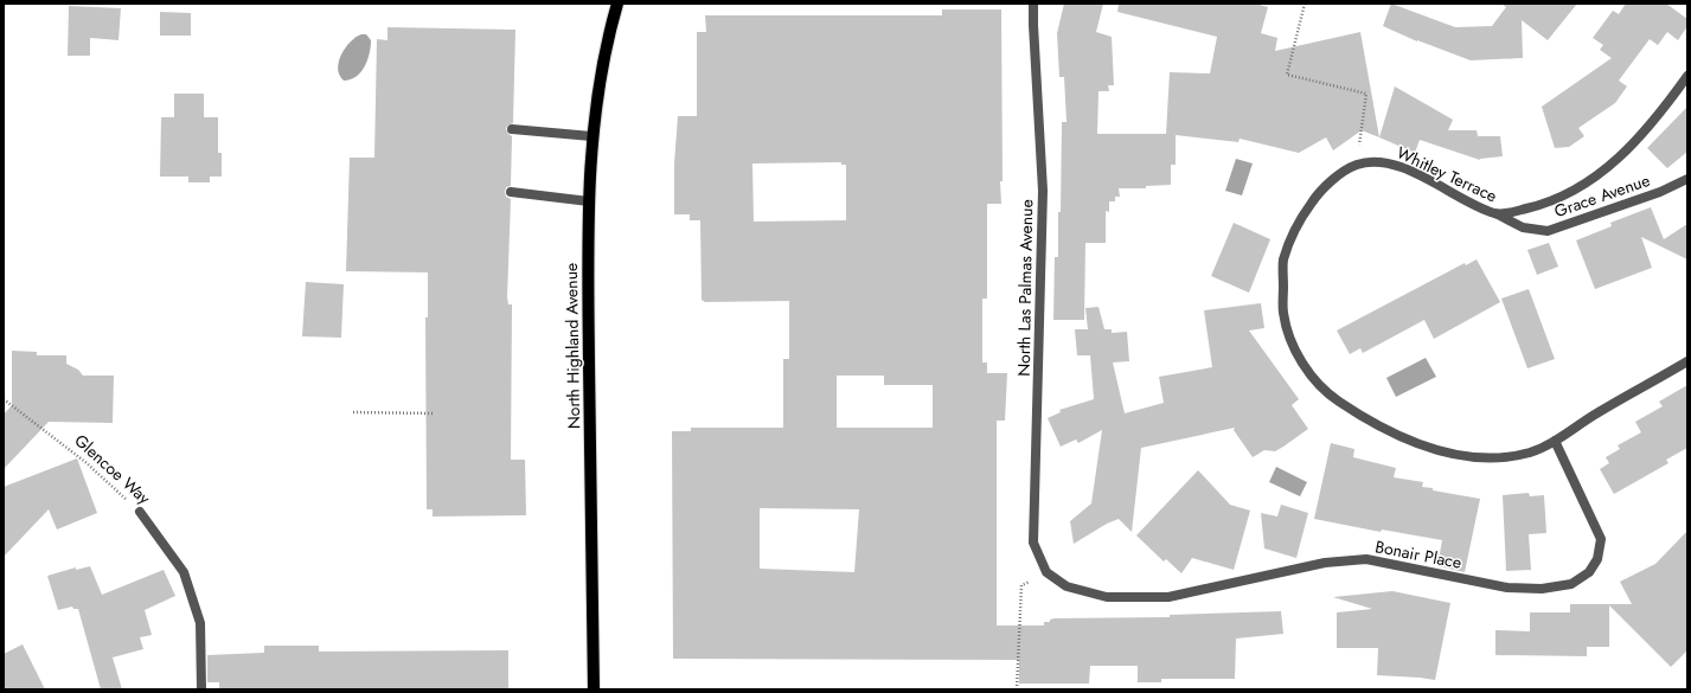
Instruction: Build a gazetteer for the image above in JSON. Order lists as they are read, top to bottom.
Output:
{
  "streets": {
    "main road": ["North Highland Avenue"],
    "street": [
      "Whitley Terrace",
      "Grace Avenue",
      "North Las Palmas Avenue",
      "Glencoe Way",
      "Bonair Place"
    ]
  },
  "crossings": [
    ["Whitley Terrace", "Grace Avenue"],
    ["Whitley Terrace", "Bonair Place"],
    ["North Las Palmas Avenue", "Bonair Place"]
  ]
}
